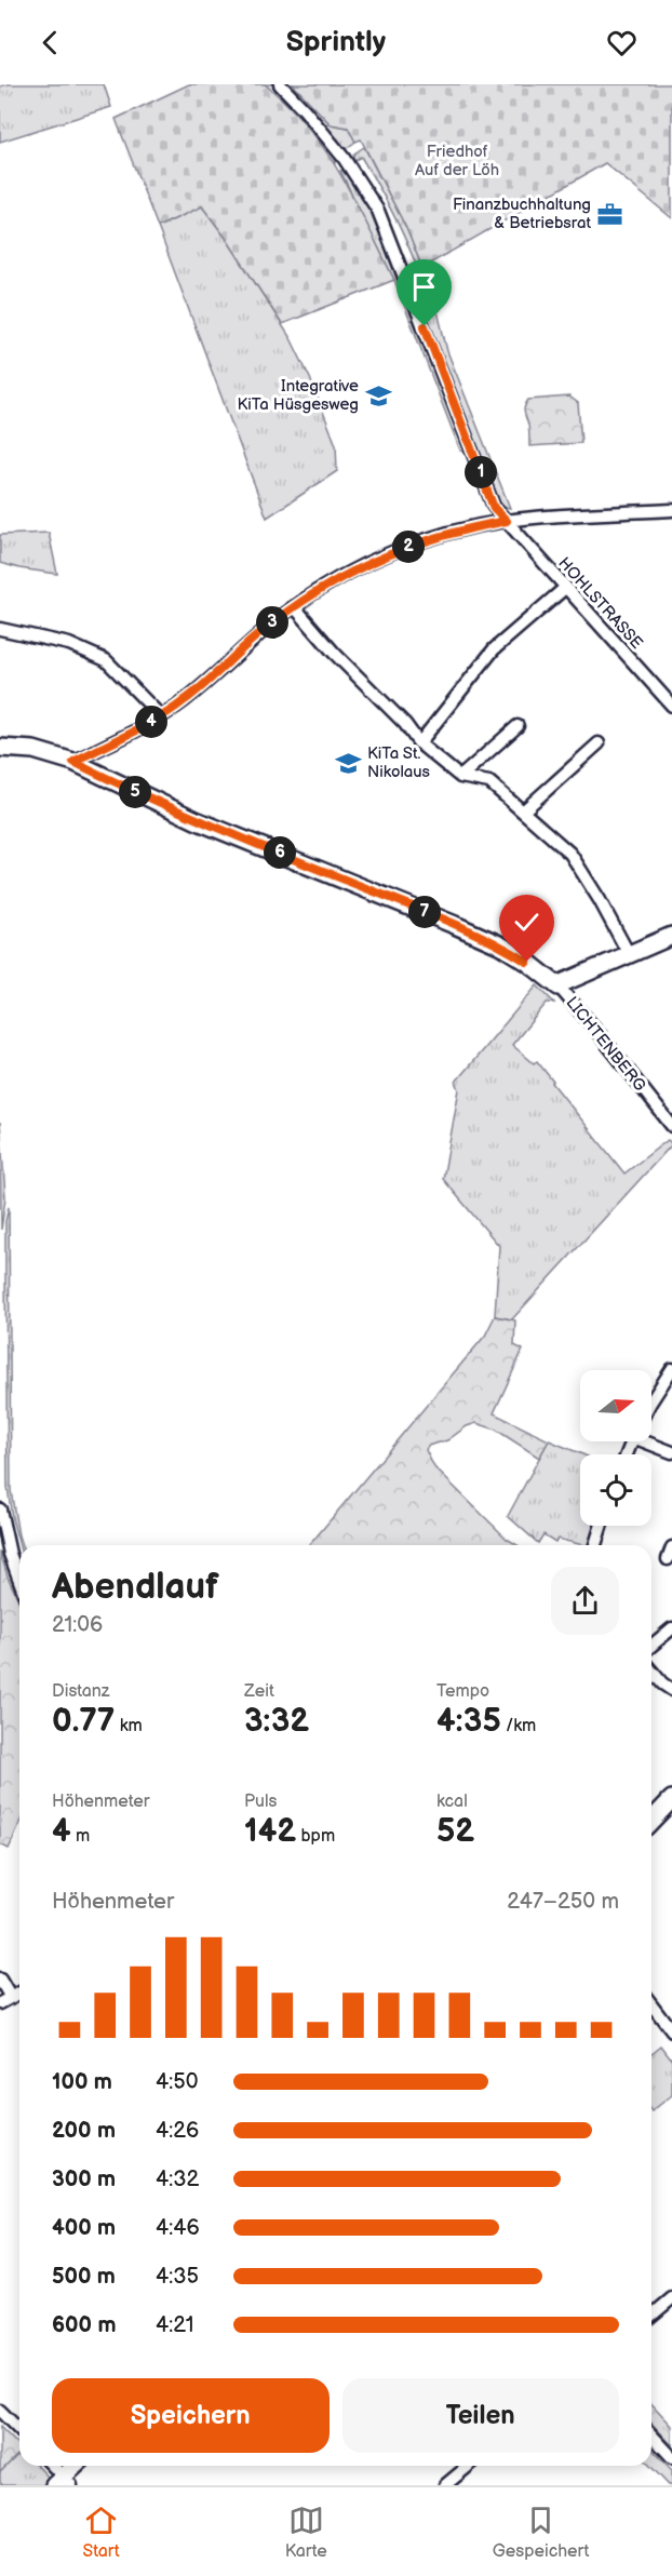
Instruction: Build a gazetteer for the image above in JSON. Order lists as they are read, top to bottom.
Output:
{
  "streets": {
    "main road": ["LICHTENBERG"],
    "street": ["HOHLSTRASSE"]
  },
  "parks": ["Friedhof Auf der Löh"],
  "places": {
    "office": ["Finanzbuchhaltung & Betriebsrat"],
    "school or university": ["Integrative KiTa Hüsgesweg", "KiTa St. Nikolaus"]
  },
  "north": "right",
  "page": {
    "header": "Sprintly",
    "pins": [
      "1",
      "2",
      "3",
      "4",
      "5",
      "6",
      "7"
    ],
    "heading": ["Abendlauf", "21:06"],
    "stats": [
      ["Distanz", "0.77 km"],
      ["Zeit", "3:32"],
      ["Tempo", "4:35 /km"],
      ["Höhenmeter", "4 m"],
      ["Puls", "142 bpm"],
      ["kcal", "52"]
    ],
    "chart": ["Höhenmeter", "247–250 m"],
    "list": [
      {
        "name": "100 m",
        "note": "4:50"
      },
      {
        "name": "200 m",
        "note": "4:26"
      },
      {
        "name": "300 m",
        "note": "4:32"
      },
      {
        "name": "400 m",
        "note": "4:46"
      },
      {
        "name": "500 m",
        "note": "4:35"
      },
      {
        "name": "600 m",
        "note": "4:21"
      }
    ],
    "buttons": ["Speichern", "Teilen"],
    "tabs": ["Start", "Karte", "Gespeichert"]
  }
}
